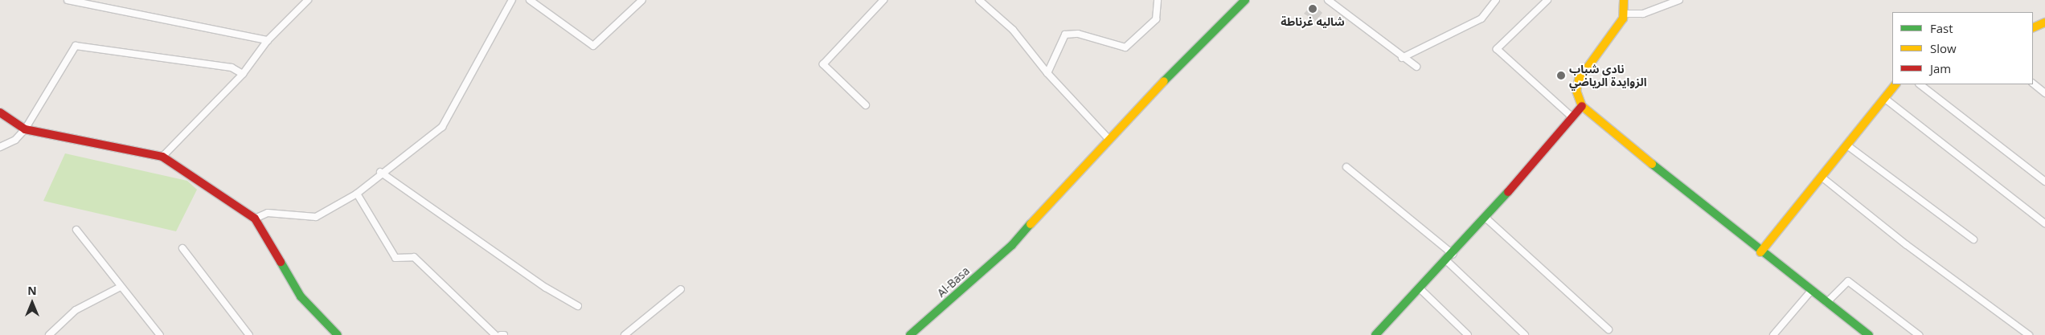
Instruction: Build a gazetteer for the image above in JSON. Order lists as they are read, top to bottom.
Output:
{
  "streets": {
    "street": ["Al-Basa"]
  },
  "places": ["شاليه غرناطة", "نادي شباب الزوايدة الرياضي"],
  "legend": ["Fast", "Slow", "Jam"],
  "north": "top"
}
